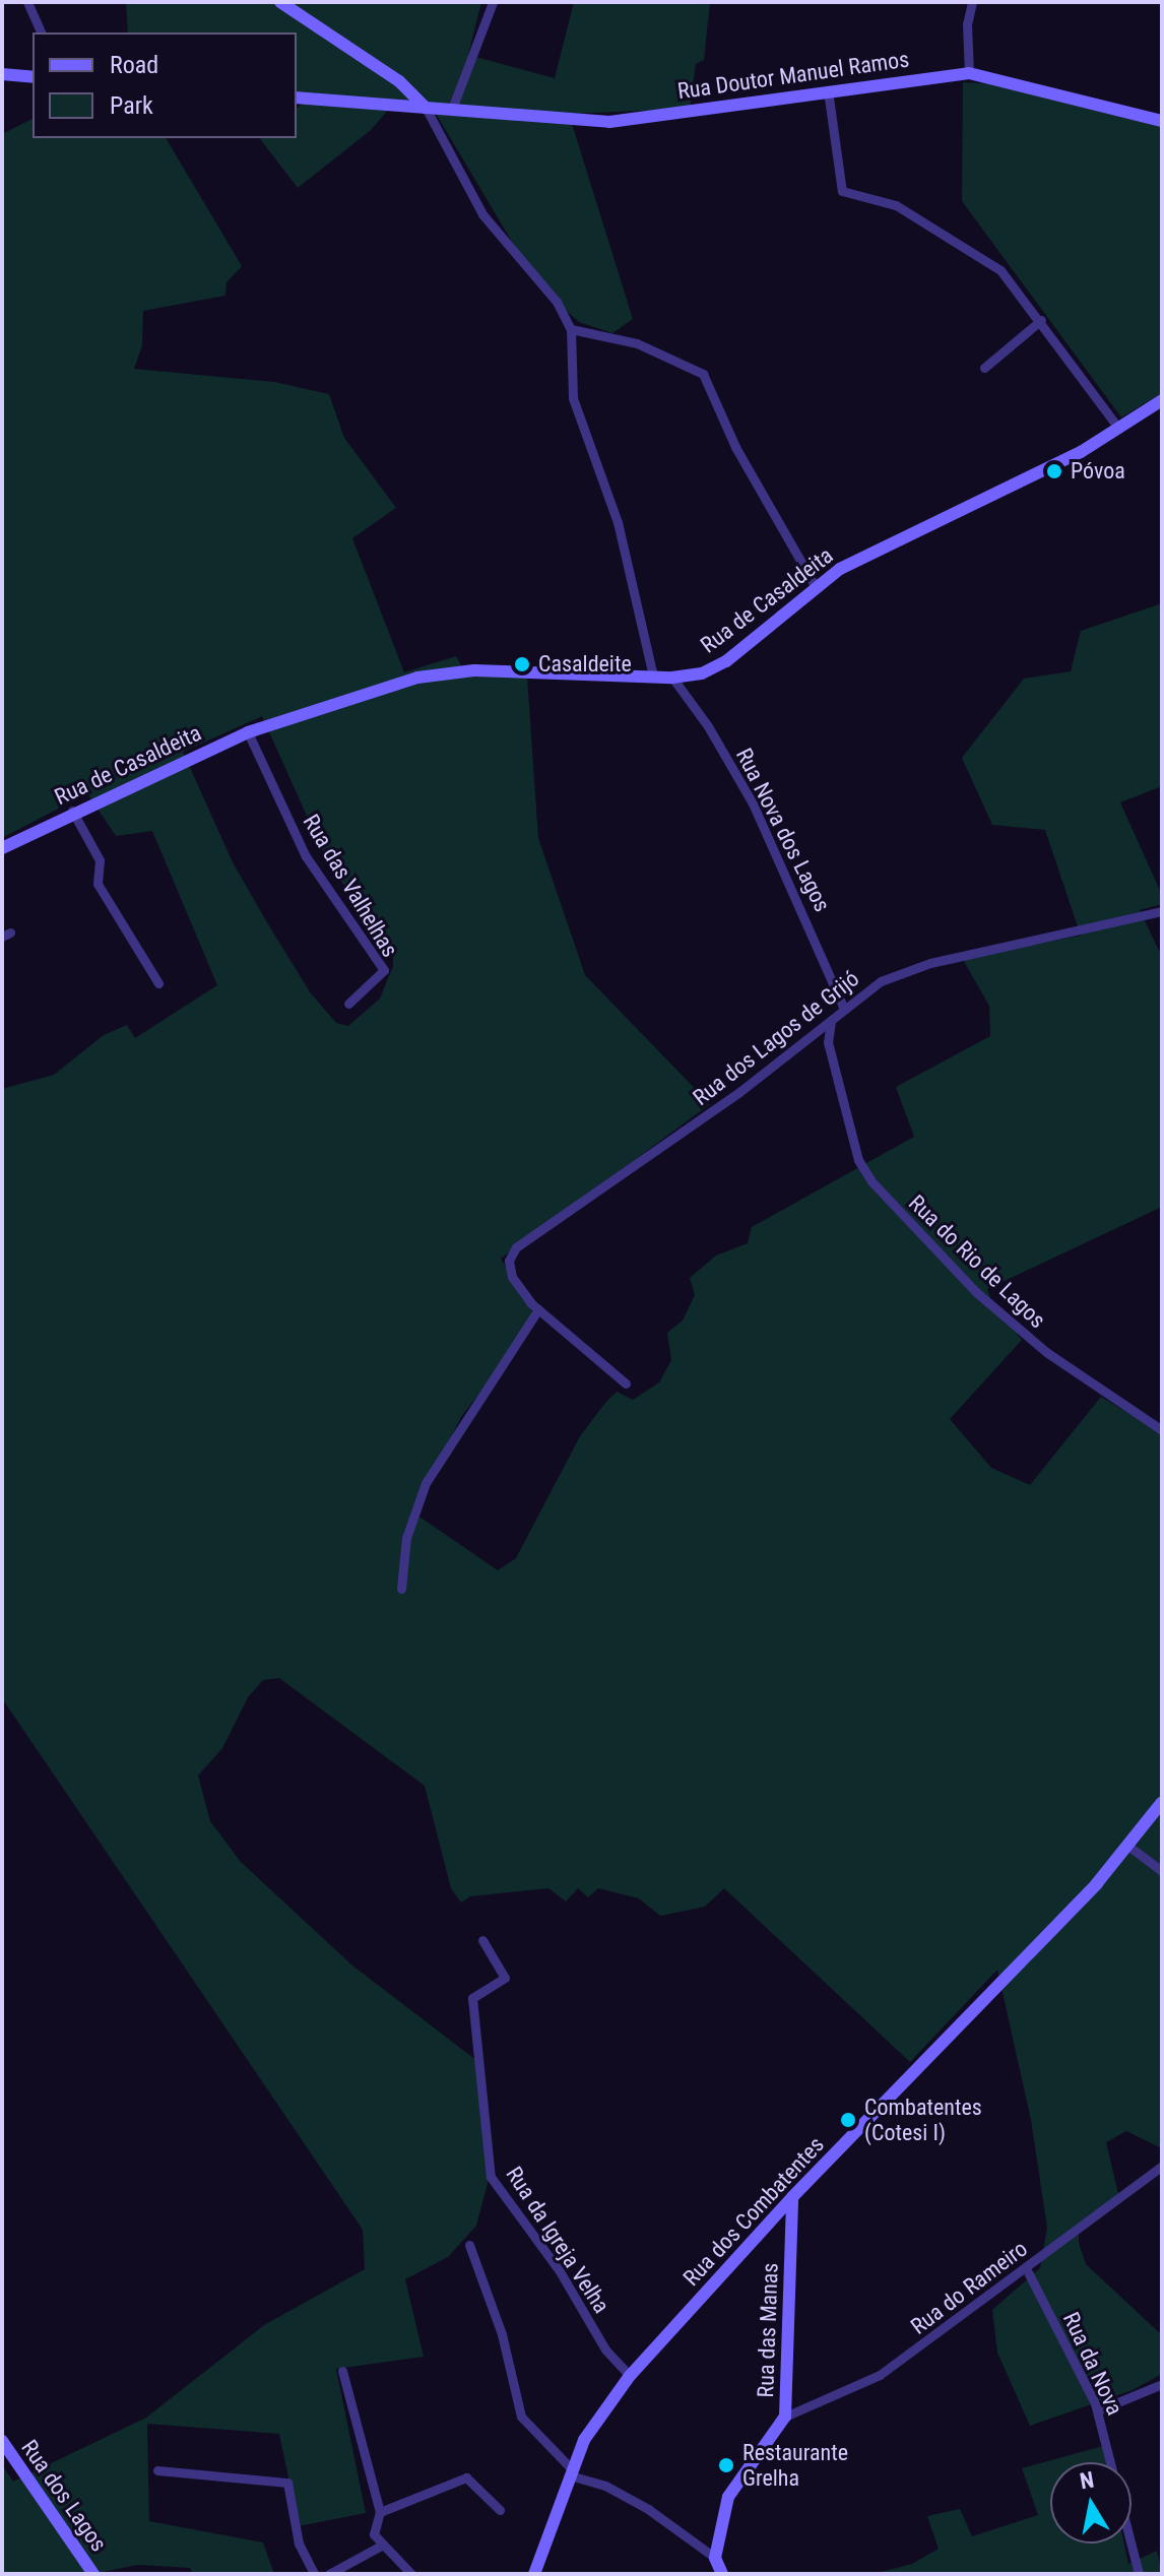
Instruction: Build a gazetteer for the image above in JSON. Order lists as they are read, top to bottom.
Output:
{
  "streets": {
    "main road": [
      "Rua Doutor Manuel Ramos",
      "Rua de Casaldeita",
      "Rua dos Combatentes",
      "Rua das Manas",
      "Rua dos Lagos"
    ],
    "street": [
      "Rua Nova dos Lagos",
      "Rua das Valhelhas",
      "Rua dos Lagos de Grijó",
      "Rua do Rio de Lagos",
      "Rua da Igreja Velha",
      "Rua do Rameiro",
      "Rua da Nova"
    ]
  },
  "crossings": [
    ["Rua de Casaldeita", "Rua Nova dos Lagos"],
    ["Rua de Casaldeita", "Rua das Valhelhas"],
    ["Rua Nova dos Lagos", "Rua dos Lagos de Grijó"],
    ["Rua dos Lagos de Grijó", "Rua do Rio de Lagos"],
    ["Rua dos Combatentes", "Rua da Igreja Velha"],
    ["Rua dos Combatentes", "Rua das Manas"],
    ["Rua do Rameiro", "Rua das Manas"],
    ["Rua do Rameiro", "Rua da Nova"]
  ],
  "places": [
    "Póvoa",
    "Casaldeite",
    "Combatentes (Cotesi I)",
    "Restaurante Grelha"
  ],
  "legend": ["Road", "Park"],
  "north": "top"
}
